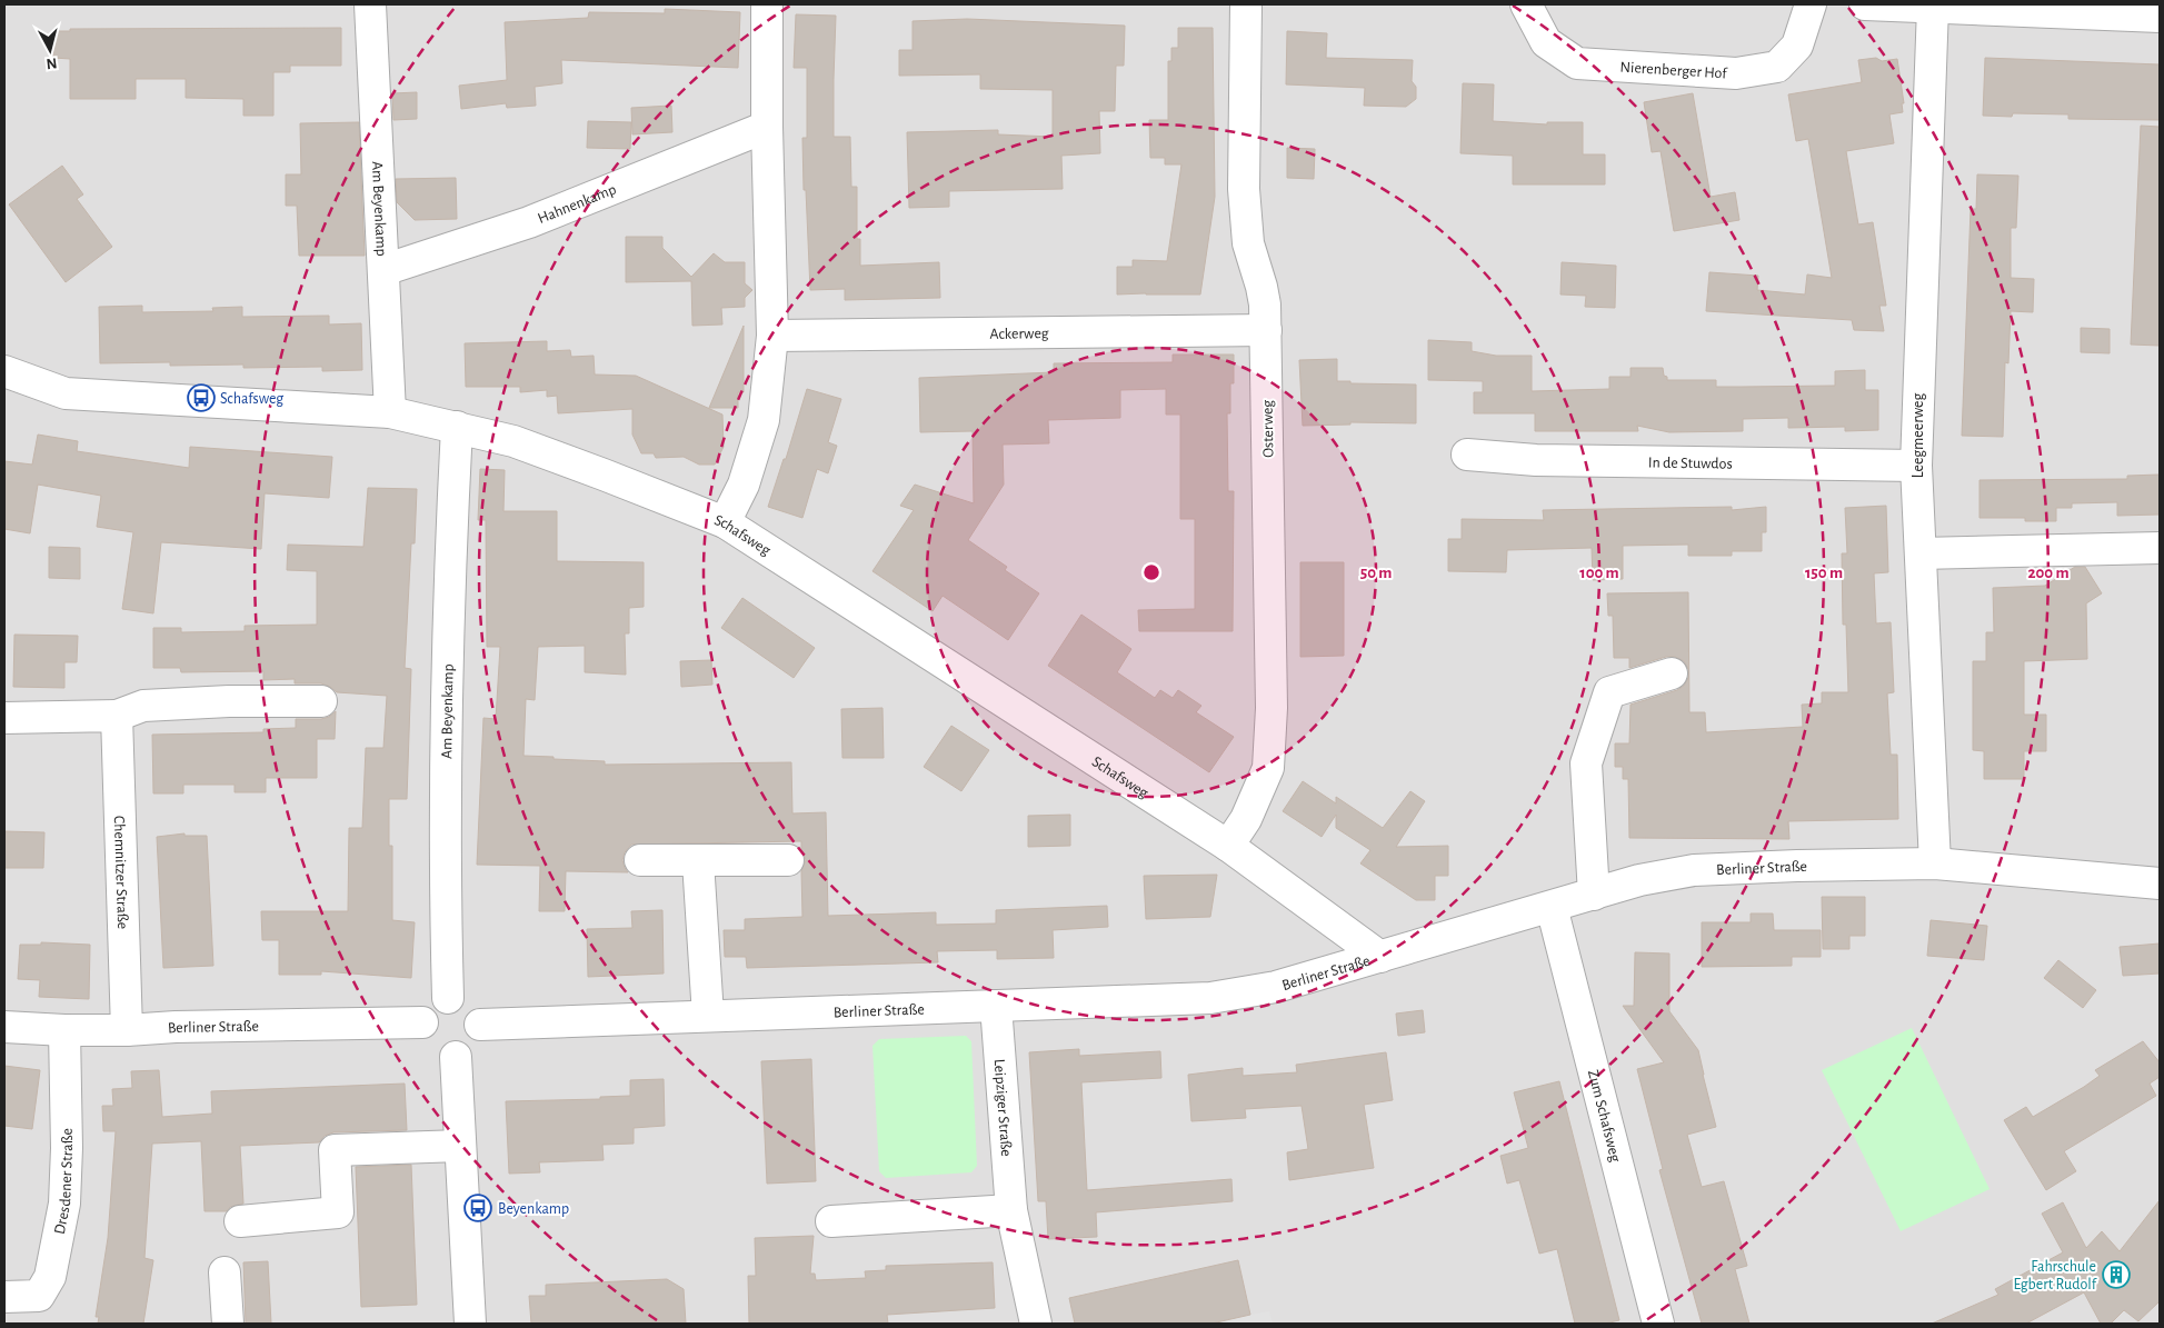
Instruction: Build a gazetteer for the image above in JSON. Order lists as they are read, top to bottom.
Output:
{
  "streets": {
    "street": [
      "Nierenberger Hof",
      "Hahnenkamp",
      "Am Beyenkamp",
      "Ackerweg",
      "Osterweg",
      "Leegmeerweg",
      "In de Stuwdos",
      "Schafsweg",
      "Berliner Straße",
      "Chemnitzer Straße",
      "Leipziger Straße",
      "Zum Schafsweg",
      "Dresdener Straße"
    ]
  },
  "crossings": [
    ["Hahnenkamp", "Am Beyenkamp"],
    ["Am Beyenkamp", "Schafsweg"],
    ["Am Beyenkamp", "Berliner Straße"],
    ["Ackerweg", "Osterweg"],
    ["Osterweg", "Schafsweg"],
    ["Leegmeerweg", "In de Stuwdos"],
    ["Leegmeerweg", "Berliner Straße"],
    ["Schafsweg", "Berliner Straße"],
    ["Berliner Straße", "Chemnitzer Straße"],
    ["Berliner Straße", "Leipziger Straße"],
    ["Berliner Straße", "Zum Schafsweg"],
    ["Berliner Straße", "Dresdener Straße"]
  ],
  "places": {
    "bus stop": ["Schafsweg", "Beyenkamp"],
    "building": ["Fahrschule Egbert Rudolf"]
  },
  "north": "bottom",
  "rings": [
    "50 m",
    "100 m",
    "150 m",
    "200 m"
  ]
}
